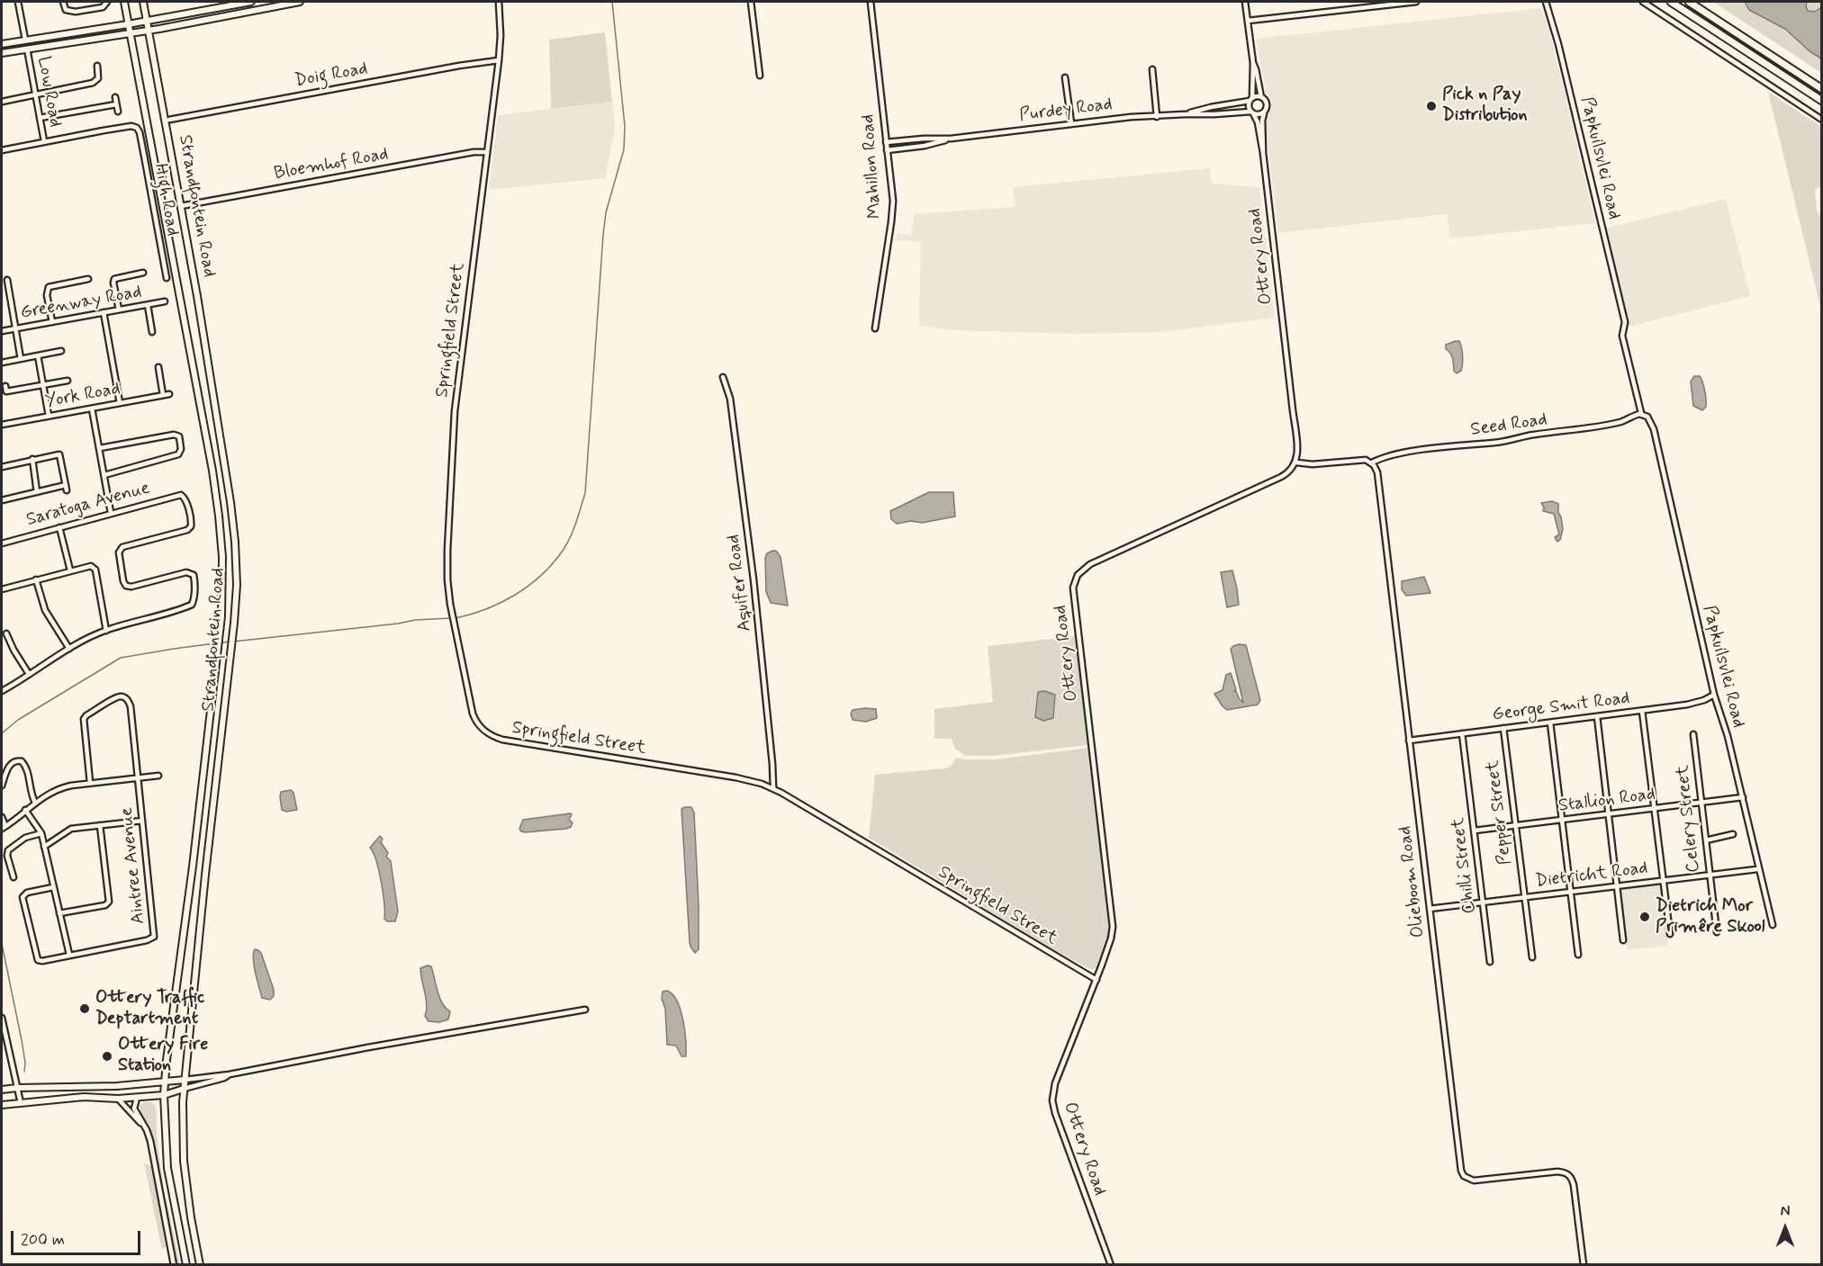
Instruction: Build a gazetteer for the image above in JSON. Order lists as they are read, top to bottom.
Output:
{
  "streets": {
    "main road": ["Strandfontein Road"],
    "street": [
      "Doig Road",
      "Low Road",
      "Purdey Road",
      "Papkuilsvlei Road",
      "Bloemhof Road",
      "Mahillon Road",
      "High Road",
      "Ottery Road",
      "Greenway Road",
      "Springfield Street",
      "York Road",
      "Seed Road",
      "Saratoga Avenue",
      "Aquifer Road",
      "George Smit Road",
      "Stallion Road",
      "Pepper Street",
      "Celery Street",
      "Aintree Avenue",
      "Chilli Street",
      "Dietricht Road",
      "Olieboom Road"
    ]
  },
  "crossings": [
    ["Doig Road", "Springfield Street"],
    ["Low Road", "High Road"],
    ["Purdey Road", "Mahillon Road"],
    ["Purdey Road", "Ottery Road"],
    ["Papkuilsvlei Road", "Seed Road"],
    ["Papkuilsvlei Road", "George Smit Road"],
    ["Papkuilsvlei Road", "Stallion Road"],
    ["Papkuilsvlei Road", "Dietricht Road"],
    ["Bloemhof Road", "Strandfontein Road"],
    ["Bloemhof Road", "Springfield Street"],
    ["Ottery Road", "Springfield Street"],
    ["Springfield Street", "Aquifer Road"],
    ["Seed Road", "Olieboom Road"],
    ["George Smit Road", "Pepper Street"],
    ["George Smit Road", "Chilli Street"],
    ["George Smit Road", "Olieboom Road"],
    ["Stallion Road", "Pepper Street"],
    ["Stallion Road", "Celery Street"],
    ["Stallion Road", "Chilli Street"],
    ["Pepper Street", "Dietricht Road"],
    ["Celery Street", "Dietricht Road"],
    ["Chilli Street", "Dietricht Road"],
    ["Dietricht Road", "Olieboom Road"]
  ],
  "places": [
    "Pick n Pay Distribution",
    "Dietrich Mor Primêre Skool",
    "Ottery Traffic Deptartment",
    "Ottery Fire Station"
  ],
  "scale_bar": "200 m",
  "north": "top"
}
